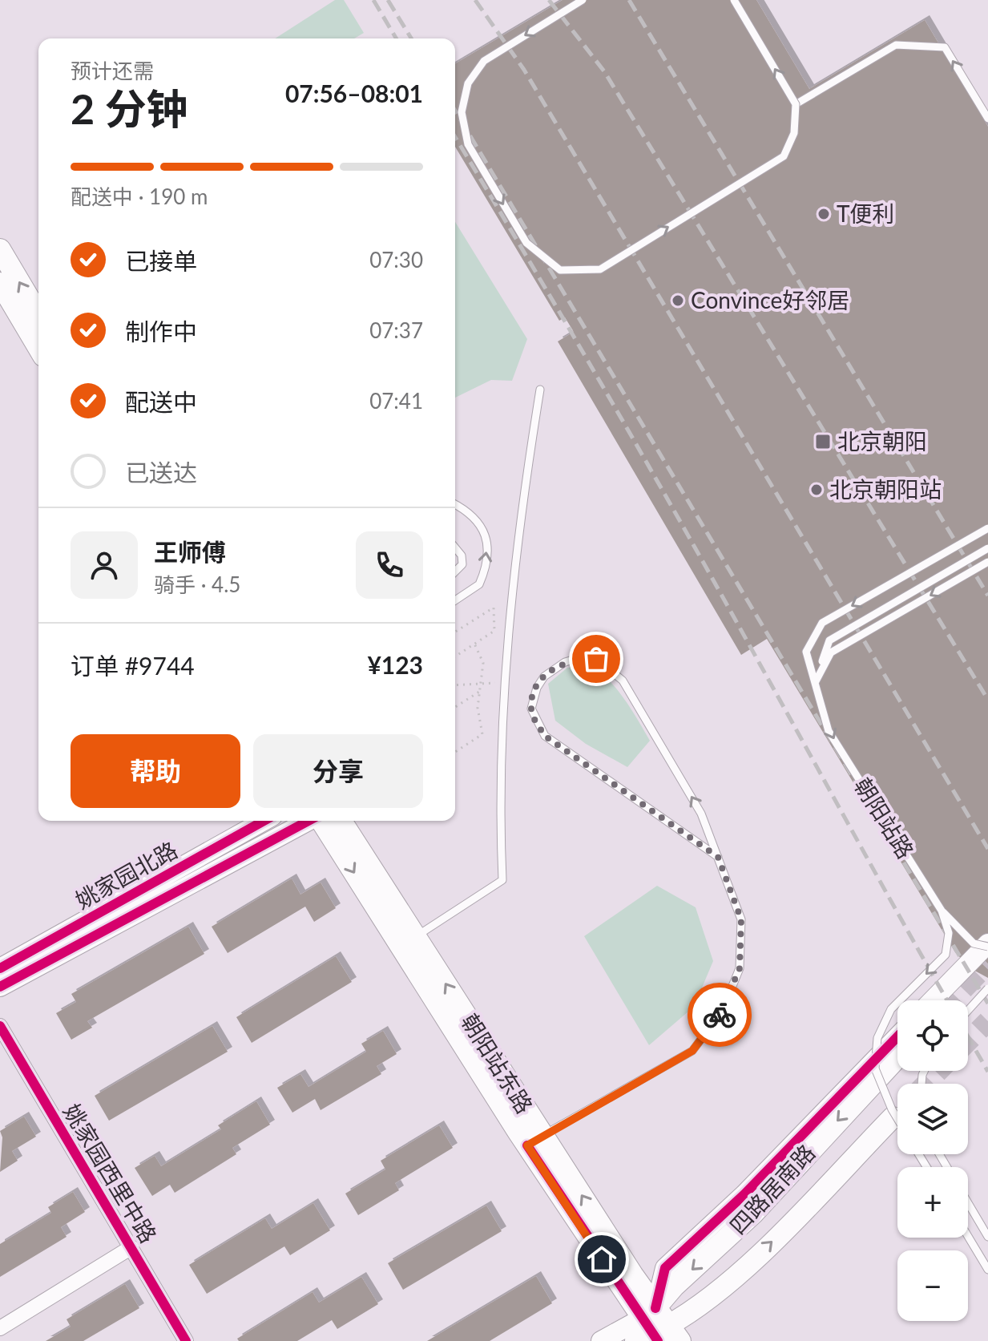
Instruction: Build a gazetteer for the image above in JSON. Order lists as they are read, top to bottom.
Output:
{
  "streets": {
    "main road": ["朝阳站东路", "四路居南路"],
    "street": ["姚家园北路", "姚家园西里中路"],
    "lane": ["朝阳站路"]
  },
  "crossings": [
    ["朝阳站东路", "四路居南路"]
  ],
  "places": {
    "other": ["T便利", "Convince好邻居", "北京朝阳站"],
    "transit": ["北京朝阳"]
  },
  "page": {
    "heading": ["2 分钟", "预计还需", "07:56–08:01"],
    "panel": [
      "王师傅",
      "骑手 · 4.5",
      "订单 #9744",
      "¥123"
    ],
    "bar": "配送中 · 190 m",
    "list": [
      ["已接单", "07:30"],
      ["制作中", "07:37"],
      ["配送中", "07:41"],
      "已送达"
    ],
    "buttons": ["帮助", "分享"],
    "map_buttons": ["+", "−"]
  }
}
